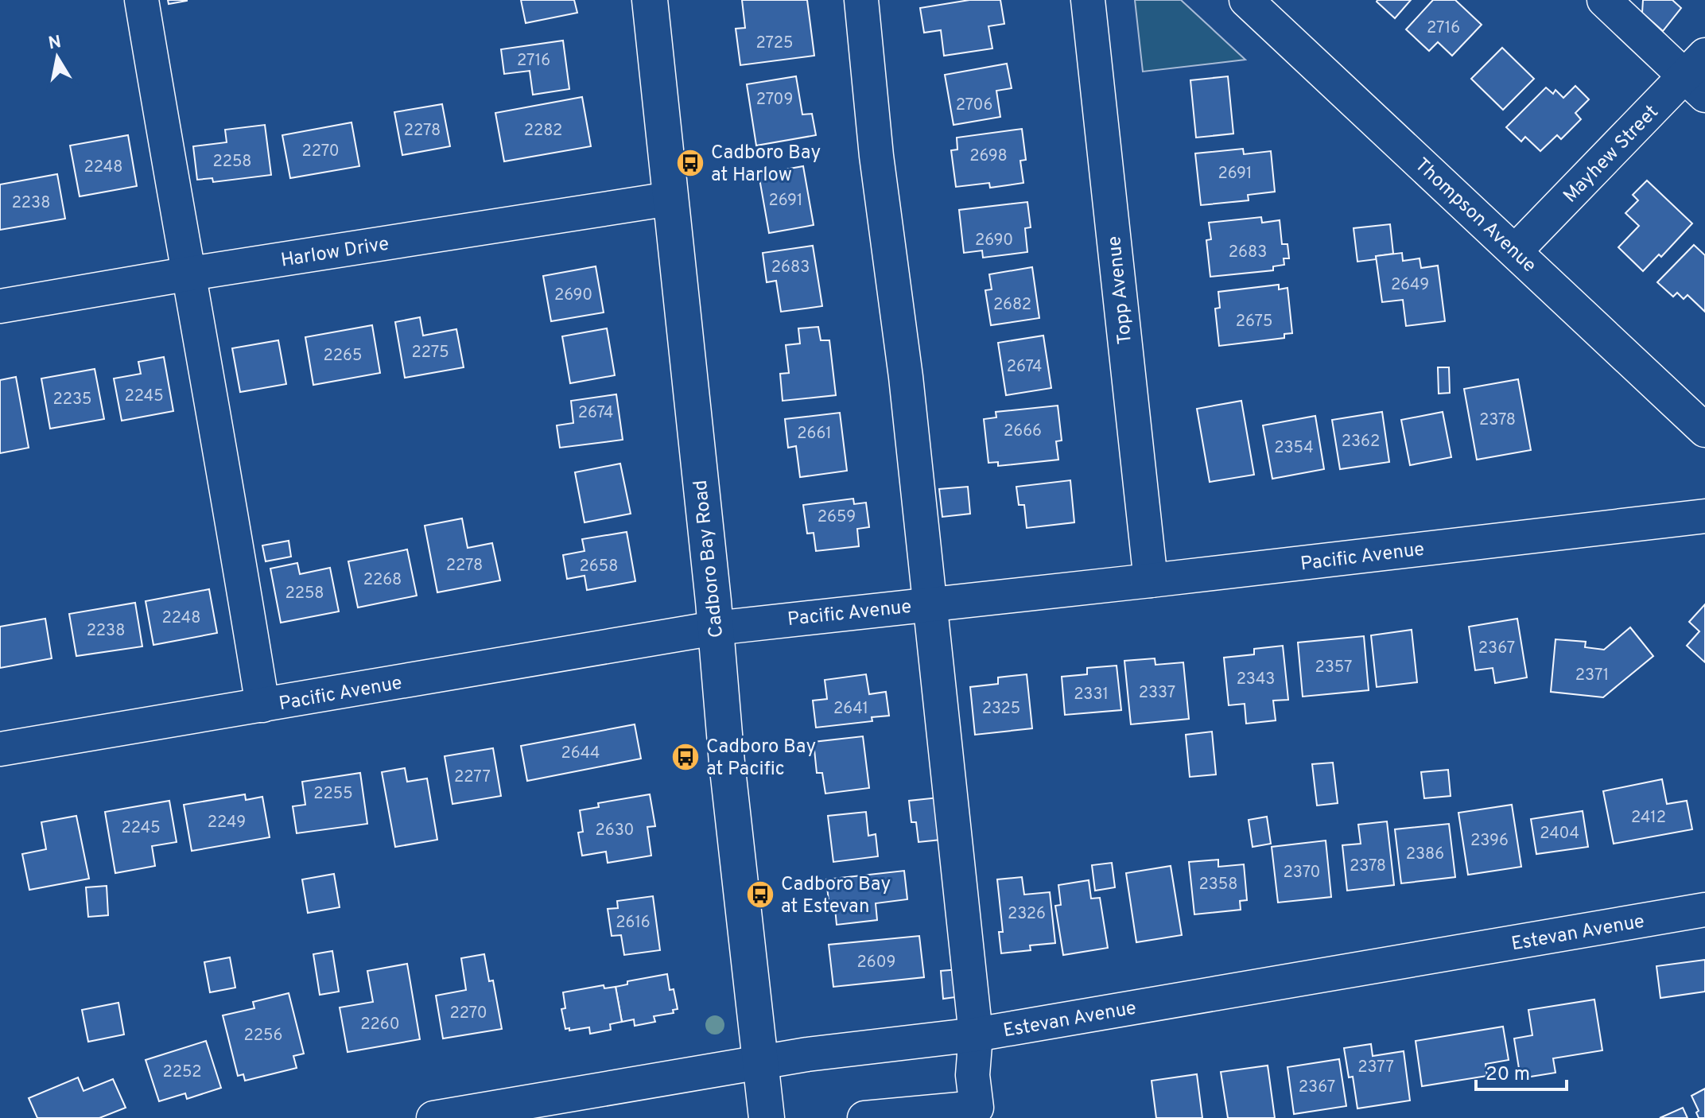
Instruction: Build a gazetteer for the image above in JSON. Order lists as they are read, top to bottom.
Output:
{
  "streets": {
    "main road": ["Cadboro Bay Road"],
    "street": [
      "Mayhew Street",
      "Thompson Avenue",
      "Harlow Drive",
      "Topp Avenue",
      "Pacific Avenue",
      "Estevan Avenue"
    ]
  },
  "crossings": [
    ["Mayhew Street", "Thompson Avenue"],
    ["Harlow Drive", "Cadboro Bay Road"],
    ["Topp Avenue", "Pacific Avenue"],
    ["Pacific Avenue", "Cadboro Bay Road"],
    ["Cadboro Bay Road", "Estevan Avenue"]
  ],
  "places": {
    "bus stop": ["Cadboro Bay at Harlow", "Cadboro Bay at Pacific", "Cadboro Bay at Estevan"]
  },
  "house_numbers": [
    "2716",
    "2725",
    "2716",
    "2709",
    "2706",
    "2278",
    "2282",
    "2270",
    "2698",
    "2258",
    "2248",
    "2691",
    "2691",
    "2238",
    "2690",
    "2683",
    "2683",
    "2649",
    "2690",
    "2682",
    "2675",
    "2275",
    "2265",
    "2674",
    "2245",
    "2235",
    "2674",
    "2378",
    "2666",
    "2661",
    "2362",
    "2354",
    "2659",
    "2278",
    "2658",
    "2268",
    "2258",
    "2248",
    "2238",
    "2367",
    "2357",
    "2371",
    "2343",
    "2337",
    "2331",
    "2641",
    "2325",
    "2644",
    "2277",
    "2255",
    "2412",
    "2249",
    "2245",
    "2630",
    "2404",
    "2396",
    "2386",
    "2378",
    "2370",
    "2358",
    "2326",
    "2616",
    "2609",
    "2270",
    "2260",
    "2256",
    "2377",
    "2252",
    "2367"
  ],
  "scale_bar": "20 m",
  "north": "top"
}
